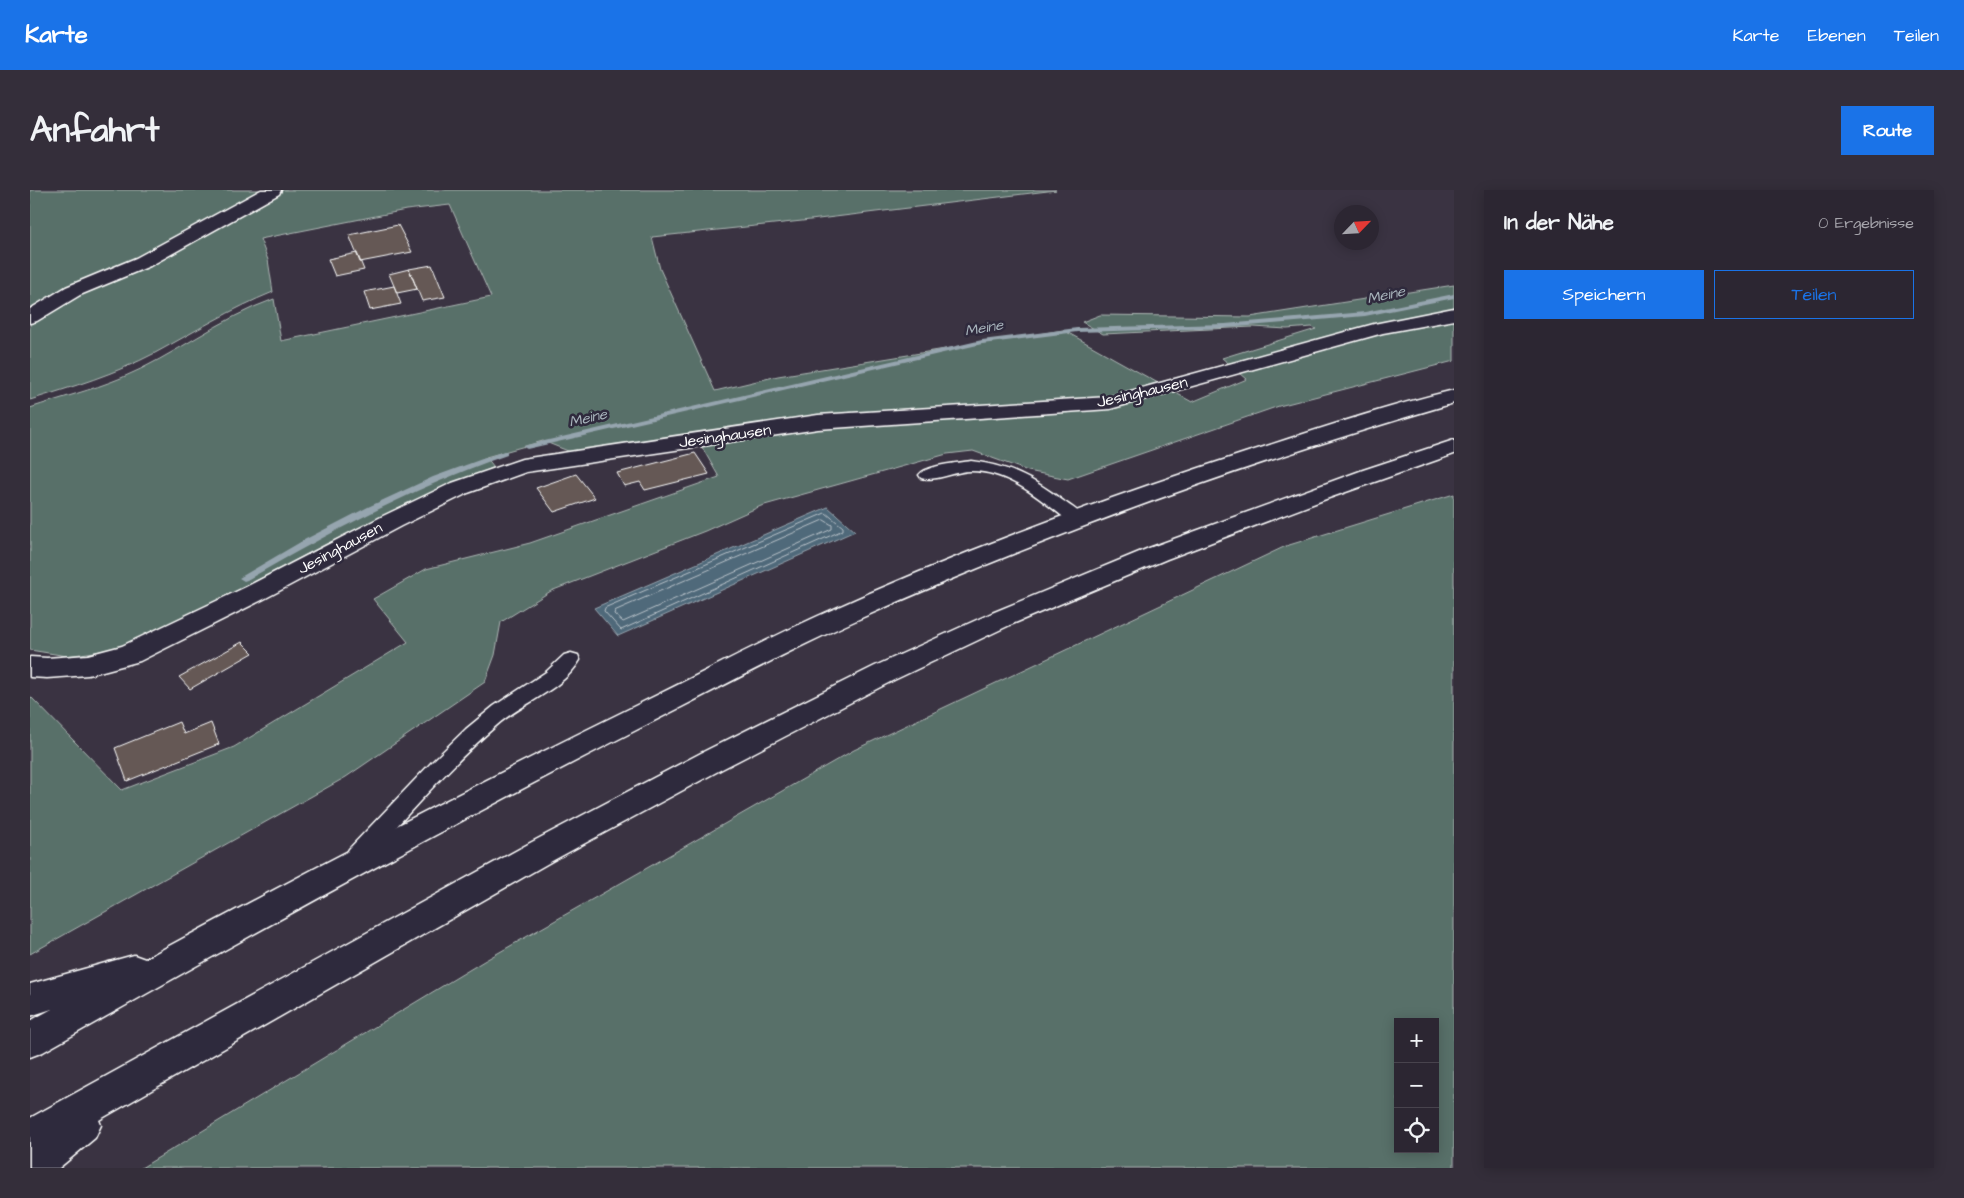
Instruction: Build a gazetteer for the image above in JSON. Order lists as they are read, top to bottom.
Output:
{
  "streets": {
    "main road": ["Jesinghausen"]
  },
  "water": ["Meine"],
  "north": "top right",
  "page": {
    "header": "Karte",
    "nav": ["Karte", "Ebenen", "Teilen"],
    "title": "Anfahrt",
    "buttons": [
      "Route",
      ["Speichern", "Teilen"]
    ],
    "heading": ["In der Nähe", "0 Ergebnisse"],
    "map_buttons": ["+", "−"]
  }
}
